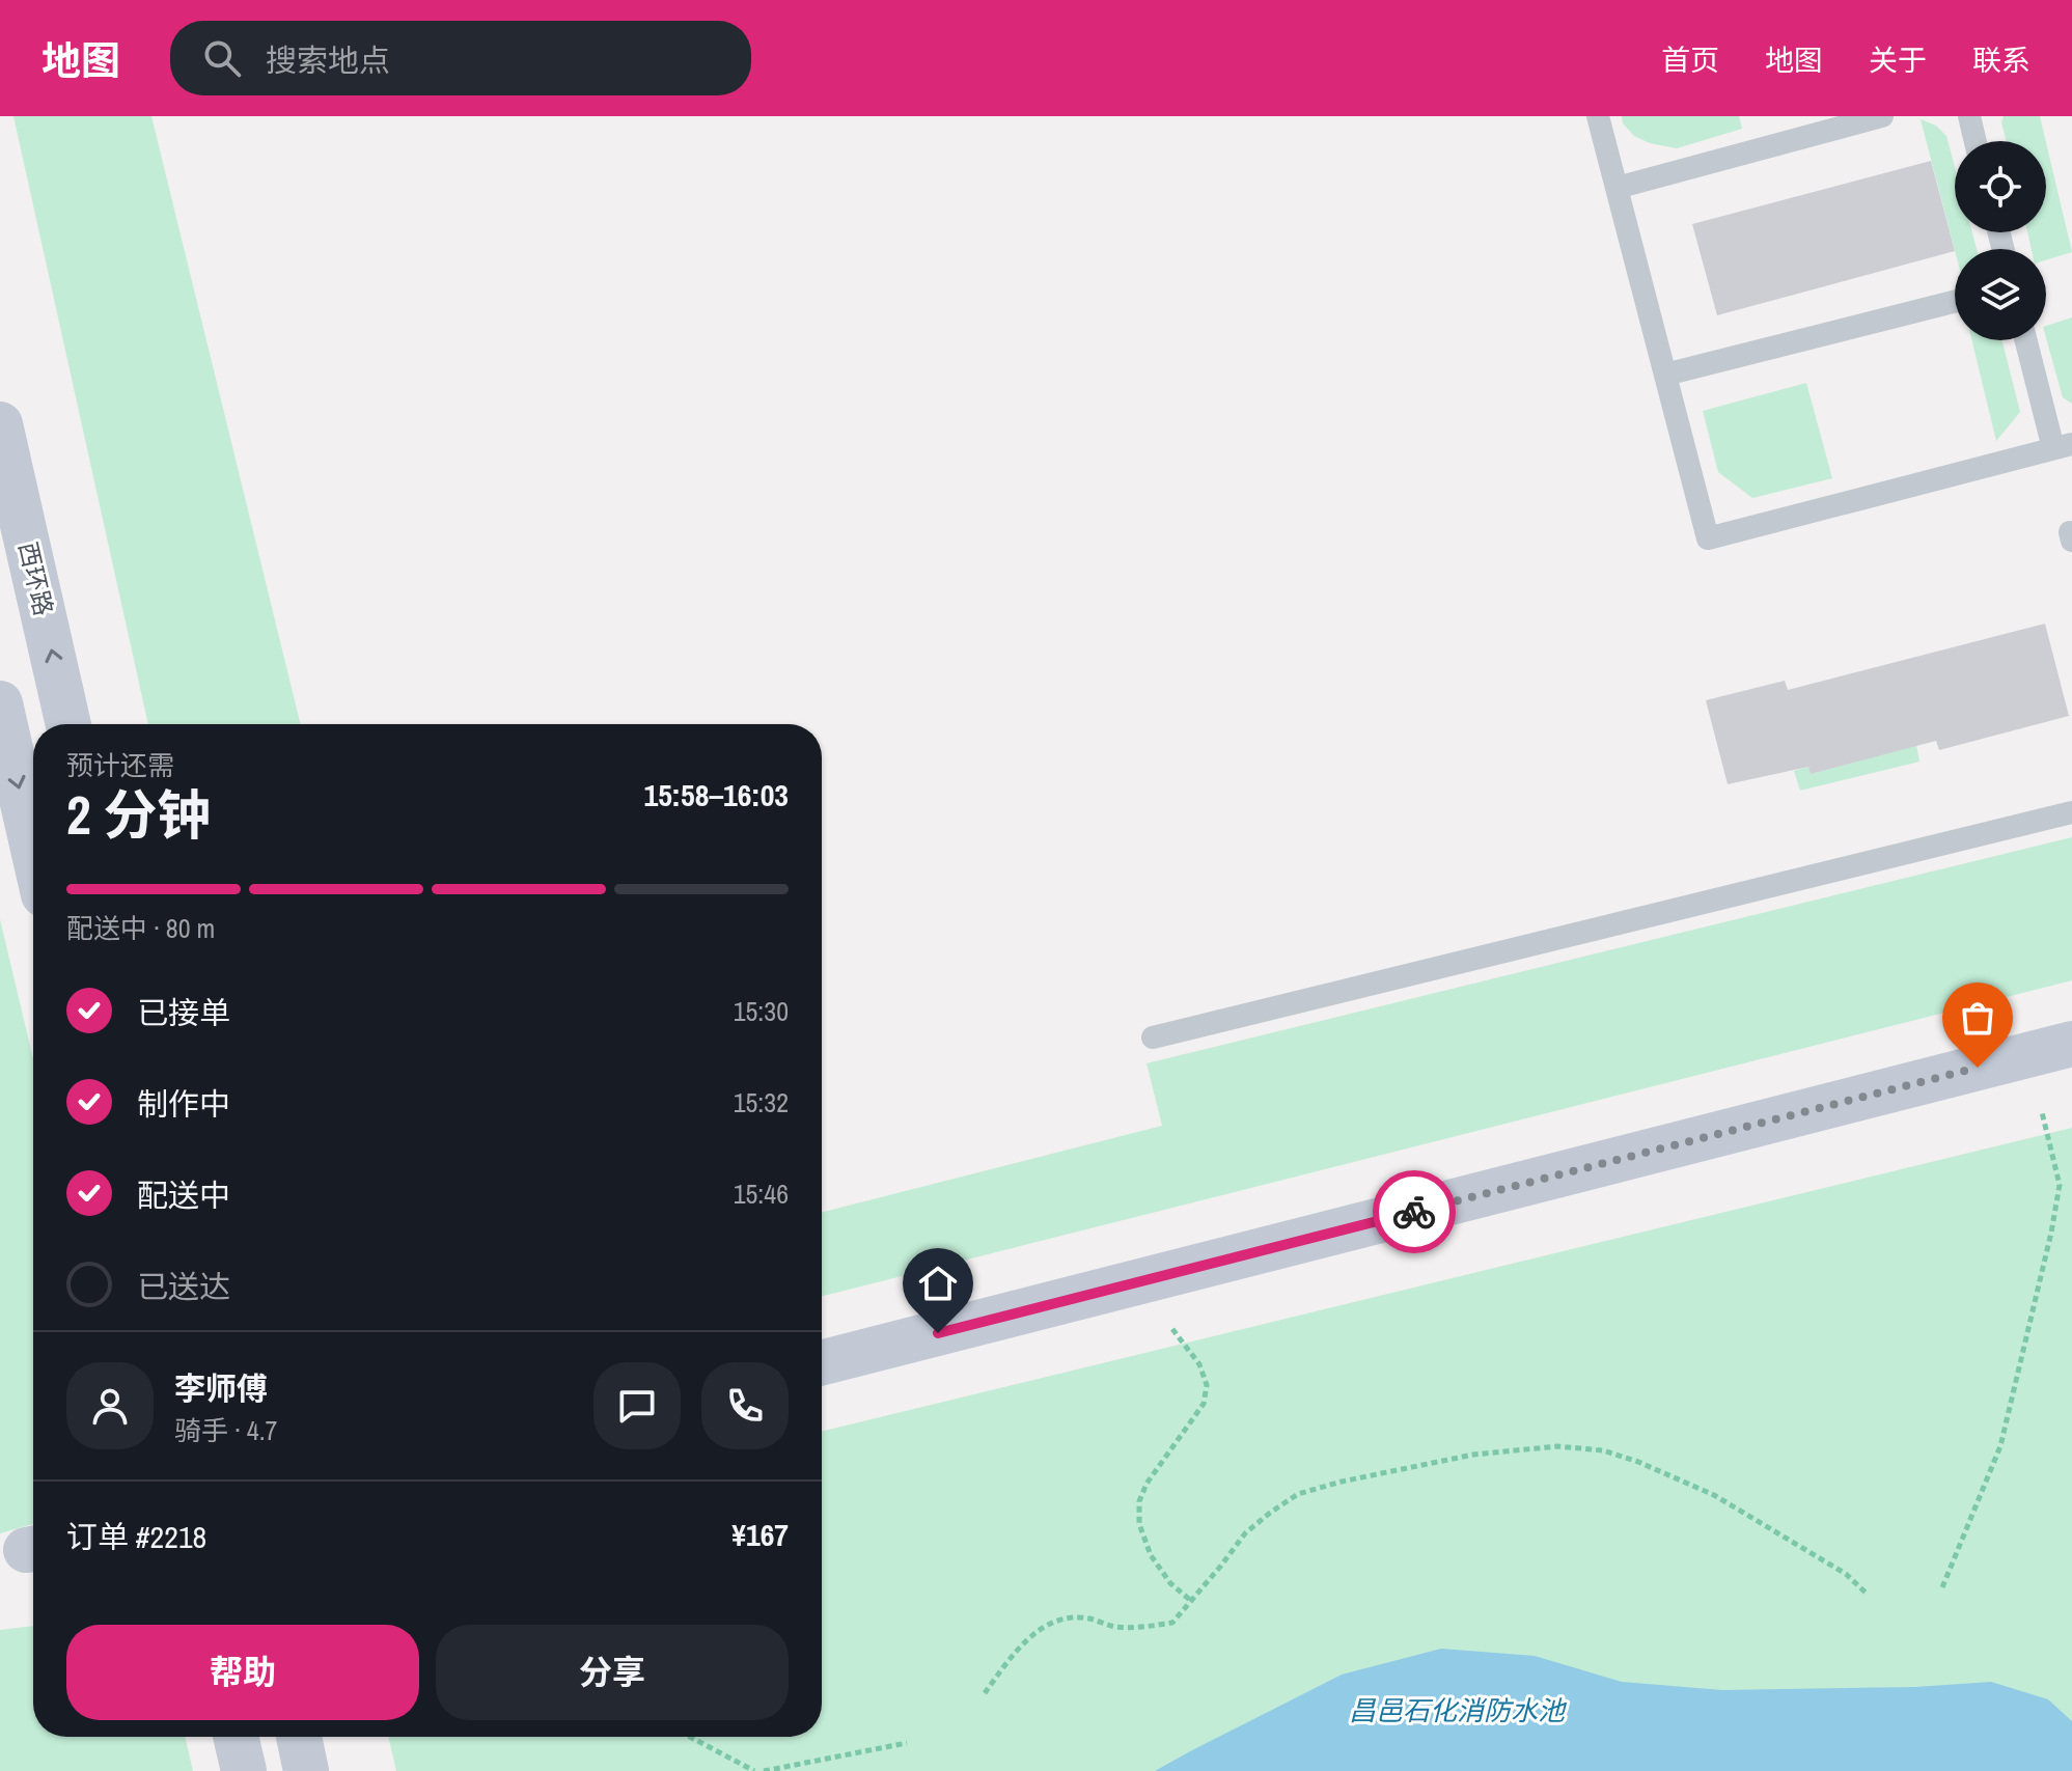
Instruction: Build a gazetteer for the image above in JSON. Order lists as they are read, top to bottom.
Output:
{
  "streets": {
    "street": ["西环路"]
  },
  "one_way": ["西环路"],
  "water": ["昌邑石化消防水池"],
  "page": {
    "header": "地图",
    "search": "搜索地点",
    "nav": [
      "首页",
      "地图",
      "关于",
      "联系"
    ],
    "heading": ["2 分钟", "预计还需", "15:58–16:03"],
    "panel": [
      "李师傅",
      "骑手 · 4.7",
      "订单 #2218",
      "¥167"
    ],
    "bar": "配送中 · 80 m",
    "list": [
      ["已接单", "15:30"],
      ["制作中", "15:32"],
      ["配送中", "15:46"],
      "已送达"
    ],
    "buttons": ["帮助", "分享"]
  }
}
